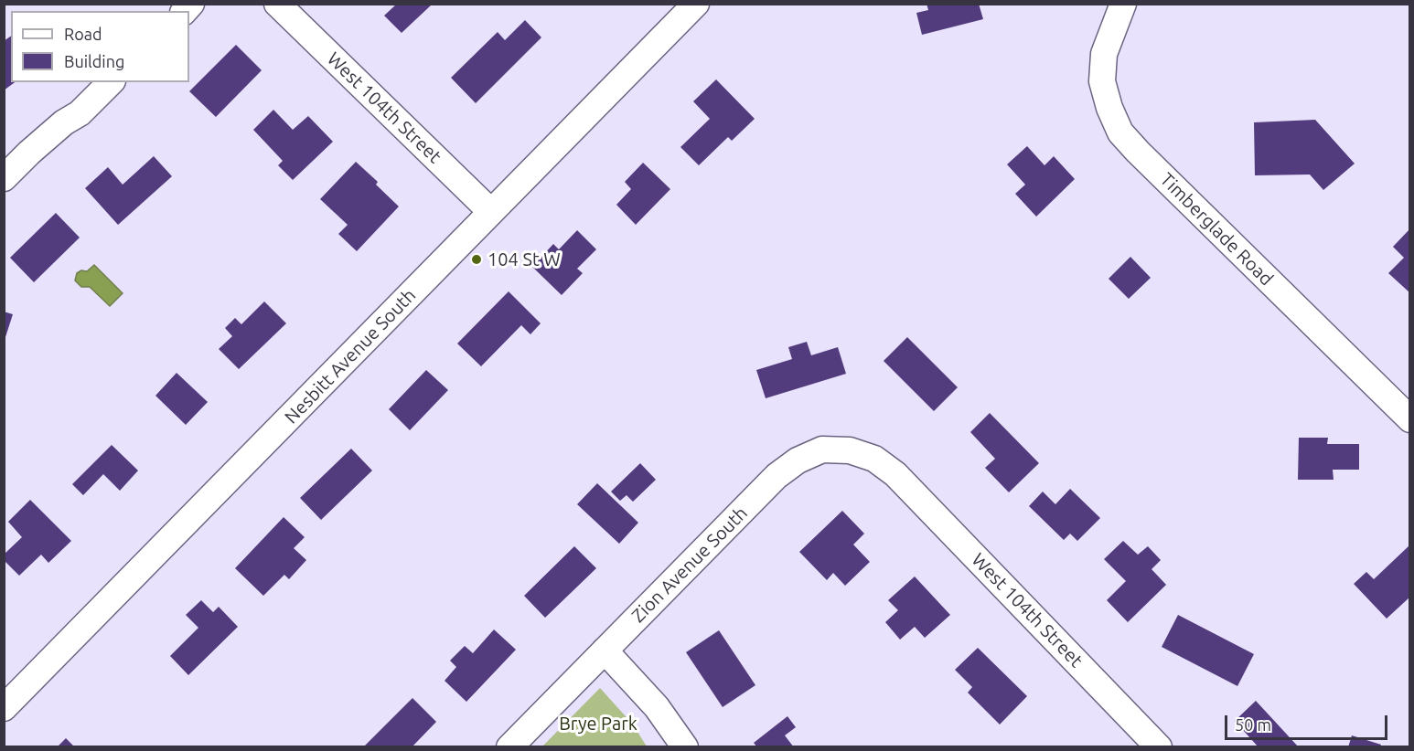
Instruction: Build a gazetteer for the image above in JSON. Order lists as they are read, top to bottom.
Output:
{
  "streets": {
    "street": [
      "West 104th Street",
      "Timberglade Road",
      "Nesbitt Avenue South",
      "Zion Avenue South"
    ]
  },
  "crossings": [
    ["West 104th Street", "Nesbitt Avenue South"],
    ["West 104th Street", "Zion Avenue South"]
  ],
  "parks": ["Brye Park"],
  "places": ["104 St W"],
  "legend": ["Road", "Building"],
  "scale_bar": "50 m"
}
